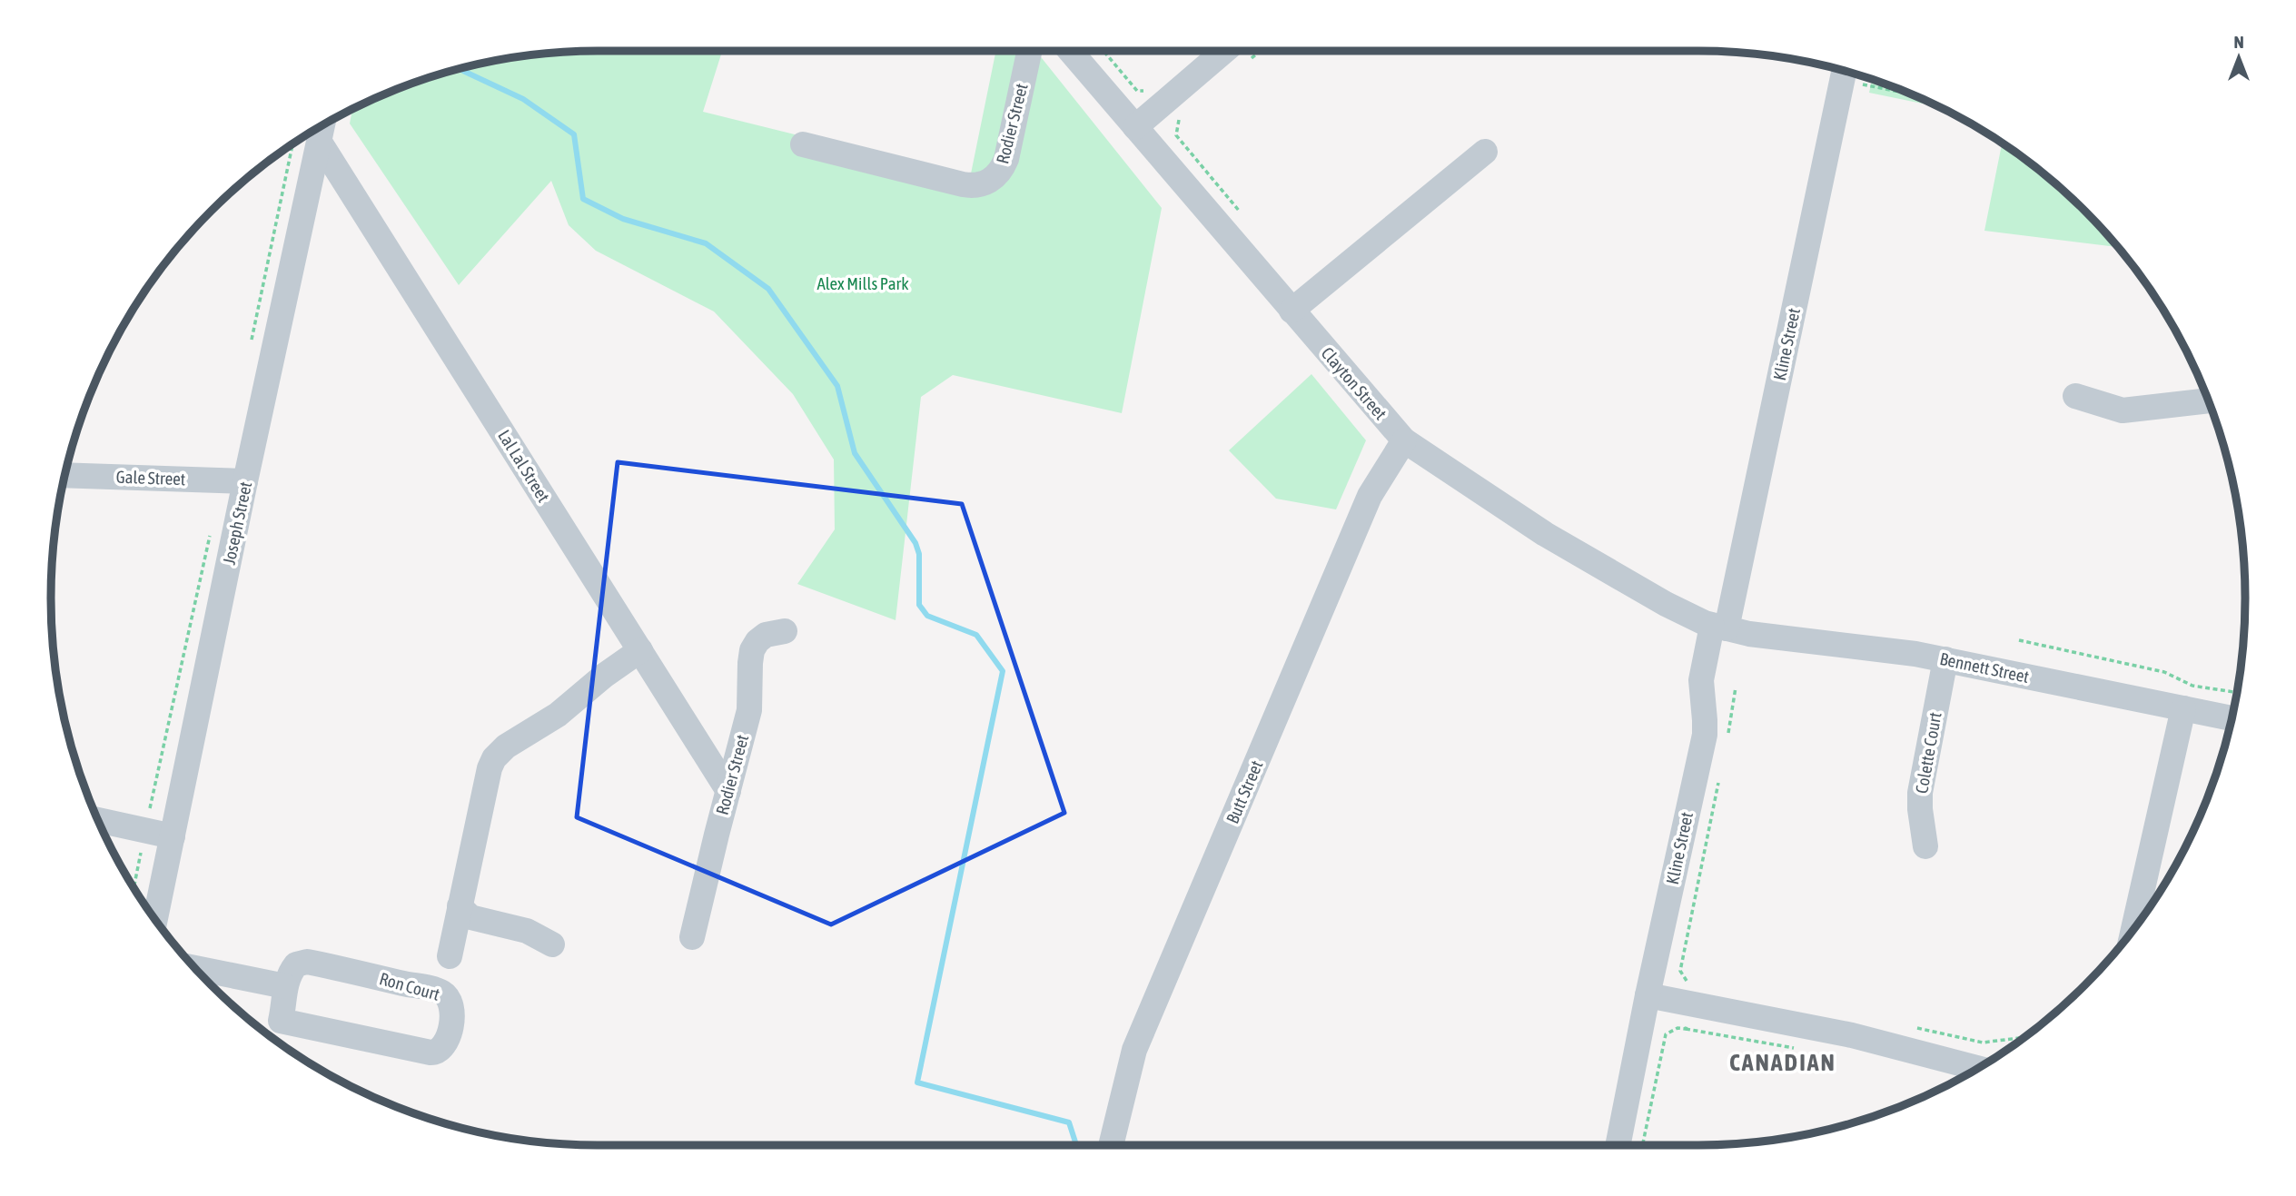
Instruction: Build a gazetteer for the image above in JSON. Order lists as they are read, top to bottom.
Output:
{
  "streets": {
    "street": [
      "Rodier Street",
      "Kline Street",
      "Clayton Street",
      "Lal Lal Street",
      "Gale Street",
      "Joseph Street",
      "Bennett Street",
      "Colette Court",
      "Butt Street",
      "Ron Court"
    ]
  },
  "crossings": [
    ["Rodier Street", "Lal Lal Street"],
    ["Kline Street", "Clayton Street"],
    ["Kline Street", "Bennett Street"],
    ["Clayton Street", "Bennett Street"],
    ["Clayton Street", "Butt Street"],
    ["Lal Lal Street", "Joseph Street"],
    ["Gale Street", "Joseph Street"],
    ["Bennett Street", "Colette Court"]
  ],
  "districts": ["CANADIAN"],
  "parks": ["Alex Mills Park"],
  "north": "top"
}
